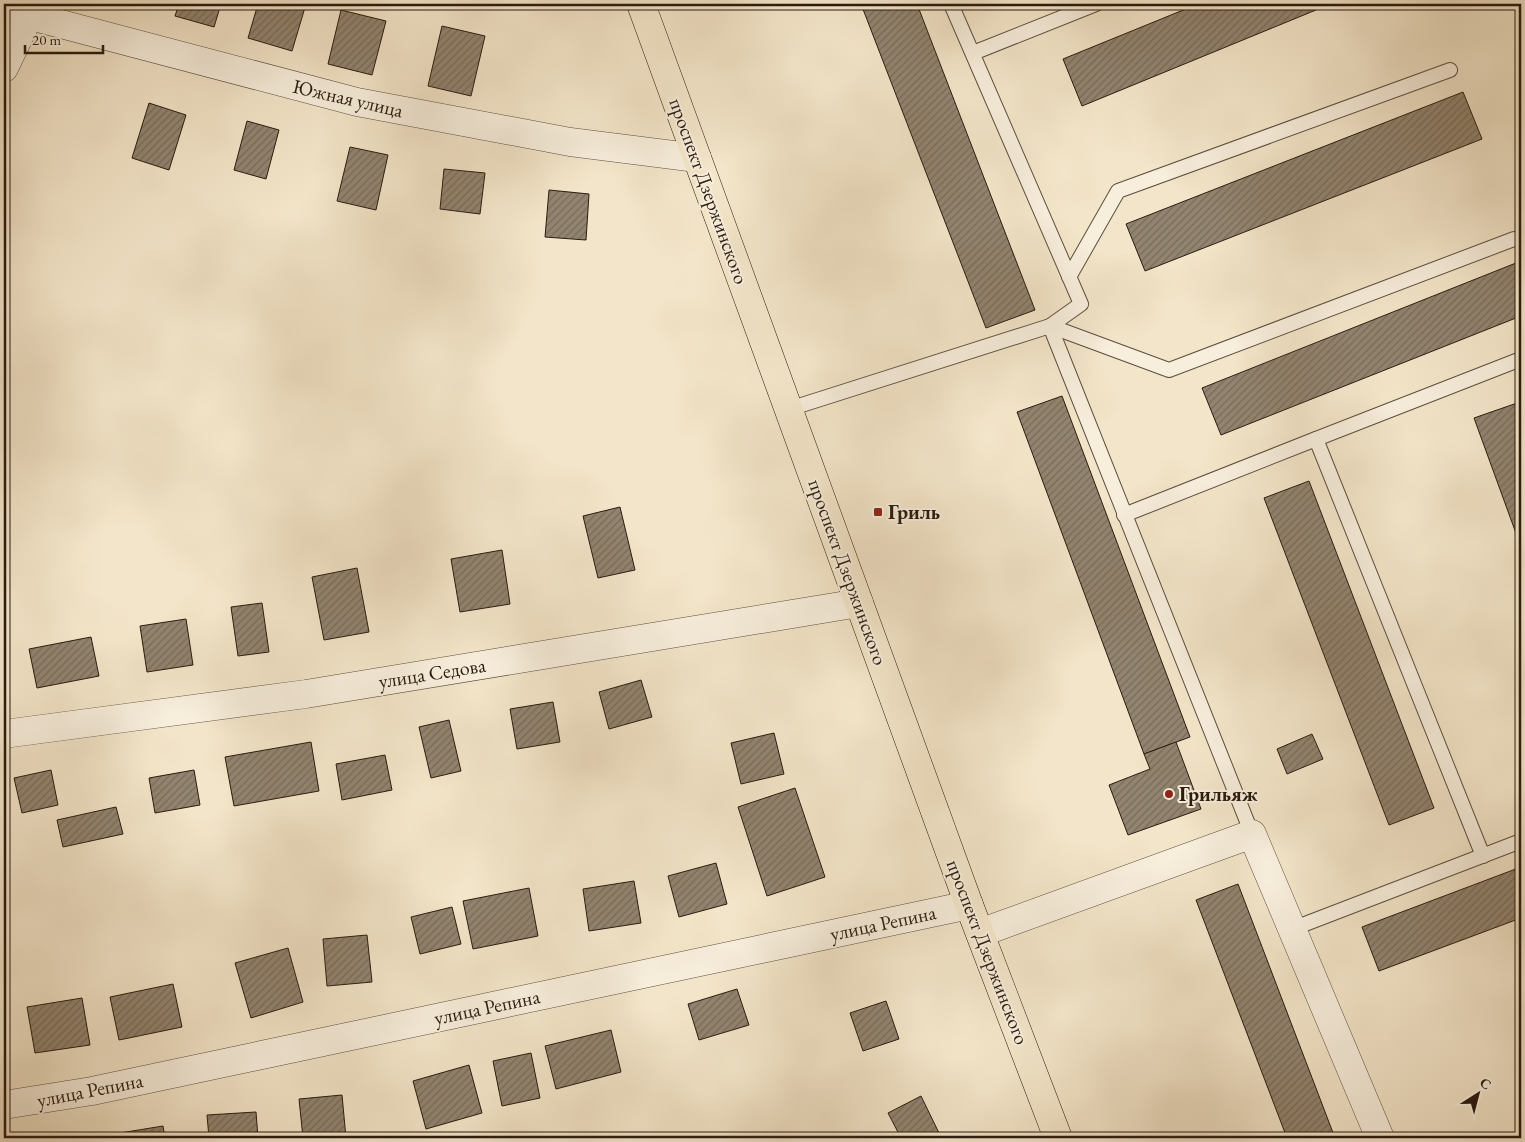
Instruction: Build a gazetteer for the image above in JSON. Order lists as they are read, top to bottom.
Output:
{
  "streets": {
    "main road": ["проспект Дзержинского"],
    "street": ["Южная улица", "улица Седова", "улица Репина"]
  },
  "crossings": [
    ["Южная улица", "проспект Дзержинского"],
    ["проспект Дзержинского", "улица Седова"],
    ["проспект Дзержинского", "улица Репина"]
  ],
  "places": {
    "transit": ["Гриль"],
    "other": ["Грильяж"]
  },
  "scale_bar": "20 m",
  "north": "top right"
}
